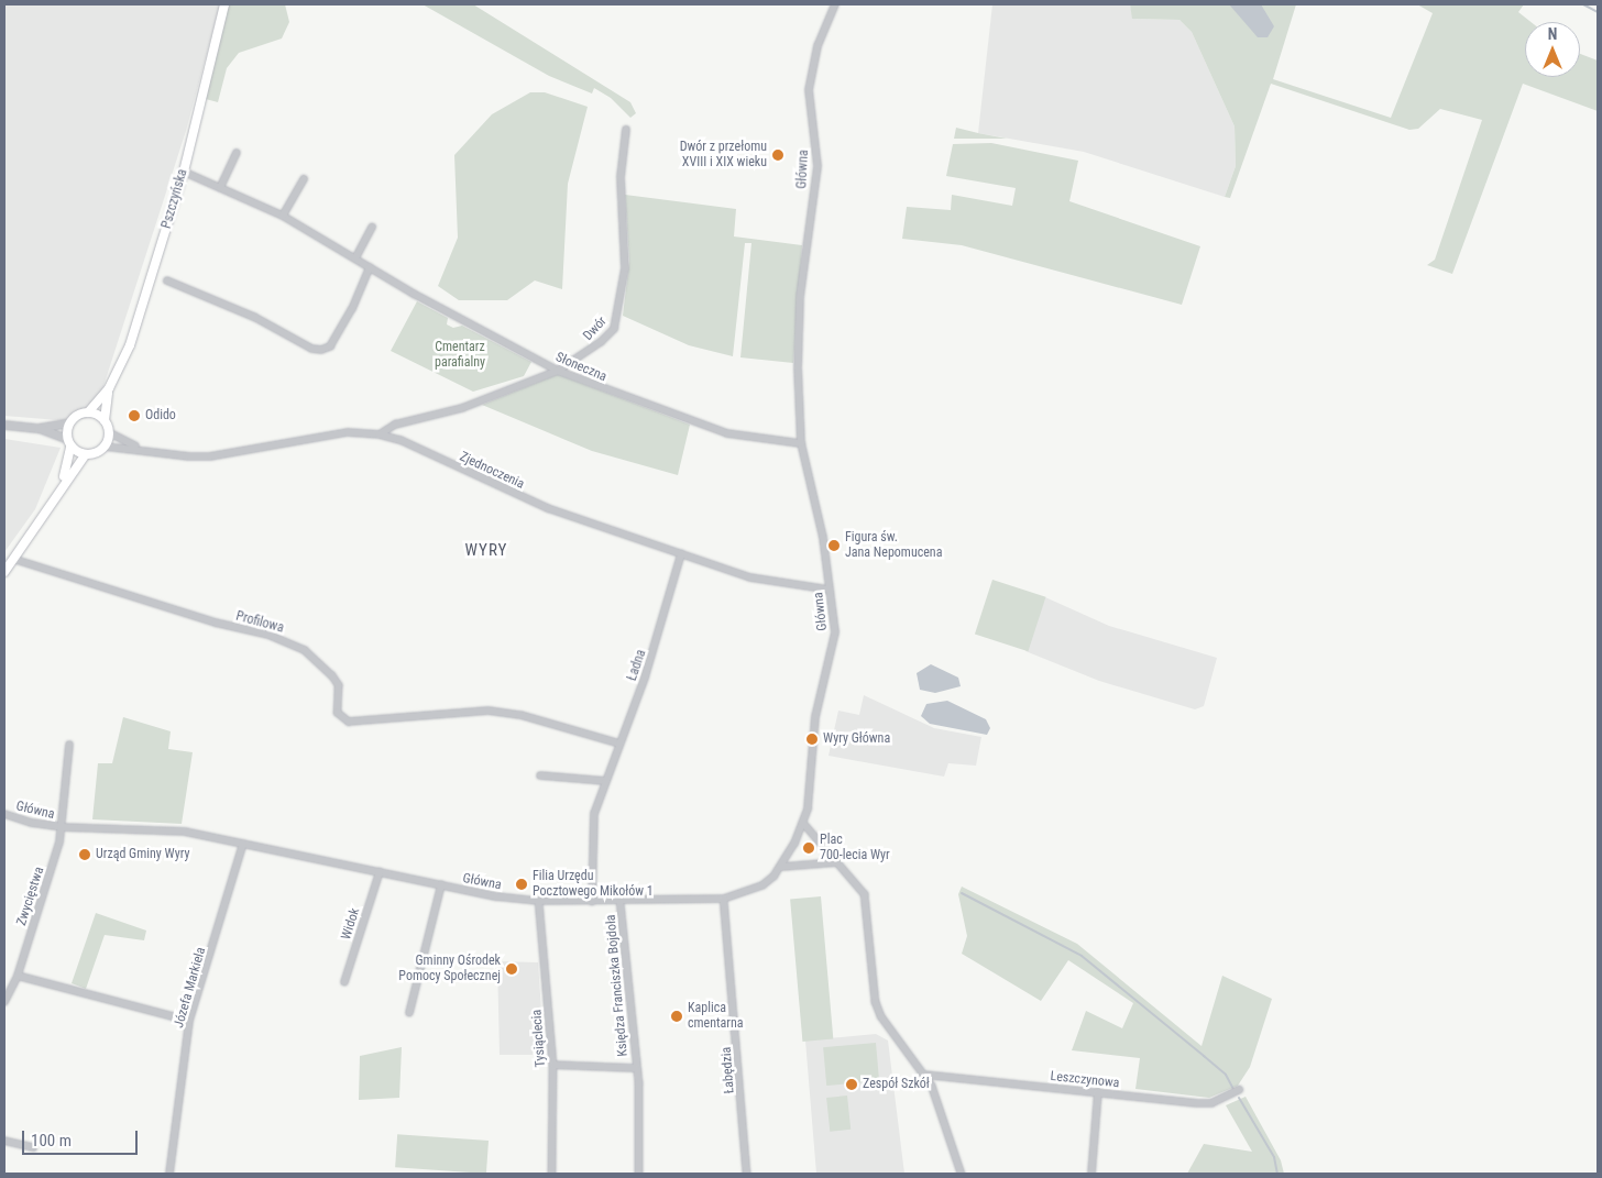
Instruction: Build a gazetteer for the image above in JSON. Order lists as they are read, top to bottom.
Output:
{
  "streets": {
    "main road": ["Pszczyńska"],
    "street": [
      "Główna",
      "Dwór",
      "Słoneczna",
      "Zjednoczenia",
      "Profilowa",
      "Ładna",
      "Zwycięstwa",
      "Widok",
      "Księdza Franciszka Bojdoła",
      "Józefa Markiela",
      "Tysiąclecia",
      "Łabędzia",
      "Leszczynowa"
    ]
  },
  "crossings": [
    ["Główna", "Słoneczna"],
    ["Główna", "Zjednoczenia"],
    ["Główna", "Ładna"],
    ["Główna", "Zwycięstwa"],
    ["Główna", "Widok"],
    ["Główna", "Księdza Franciszka Bojdoła"],
    ["Główna", "Józefa Markiela"],
    ["Główna", "Tysiąclecia"],
    ["Główna", "Łabędzia"],
    ["Pszczyńska", "Słoneczna"],
    ["Pszczyńska", "Zjednoczenia"],
    ["Dwór", "Słoneczna"],
    ["Dwór", "Zjednoczenia"],
    ["Zjednoczenia", "Ładna"],
    ["Profilowa", "Ładna"],
    ["Księdza Franciszka Bojdoła", "Tysiąclecia"]
  ],
  "districts": ["WYRY"],
  "parks": ["Cmentarz parafialny"],
  "places": [
    "Dwór z przełomu XVIII i XIX wieku",
    "Odido",
    "Figura św. Jana Nepomucena",
    "Wyry Główna",
    "Plac 700-lecia Wyr",
    "Urząd Gminy Wyry",
    "Filia Urzędu Pocztowego Mikołów 1",
    "Gminny Ośrodek Pomocy Społecznej",
    "Kaplica cmentarna",
    "Zespół Szkół"
  ],
  "scale_bar": "100 m",
  "north": "top"
}
